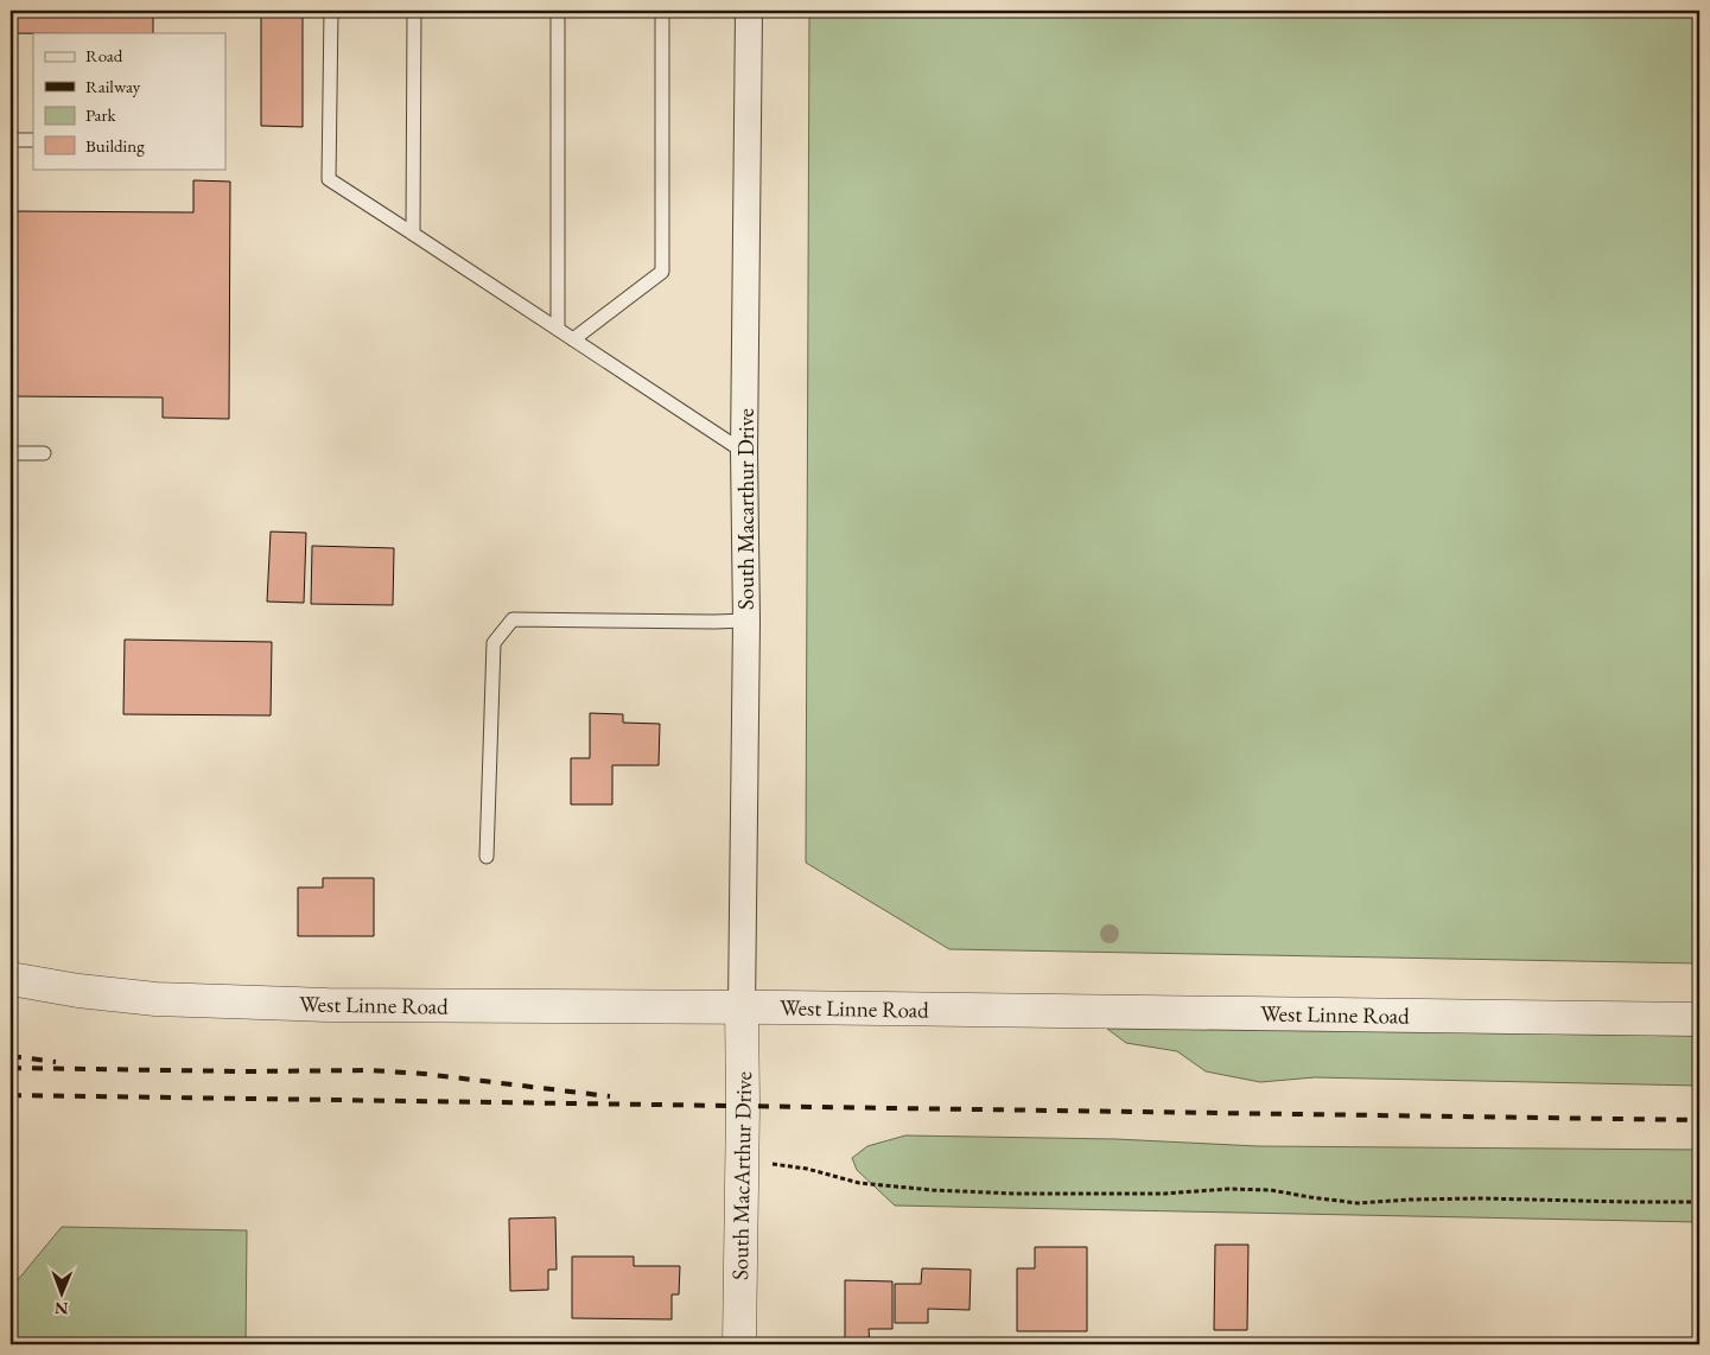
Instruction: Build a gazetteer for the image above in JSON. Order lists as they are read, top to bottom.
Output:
{
  "streets": {
    "street": ["South Macarthur Drive", "West Linne Road", "South MacArthur Drive"]
  },
  "crossings": [
    ["South Macarthur Drive", "West Linne Road"],
    ["South Macarthur Drive", "South MacArthur Drive"],
    ["West Linne Road", "South MacArthur Drive"]
  ],
  "legend": [
    "Road",
    "Railway",
    "Park",
    "Building"
  ],
  "north": "bottom"
}
